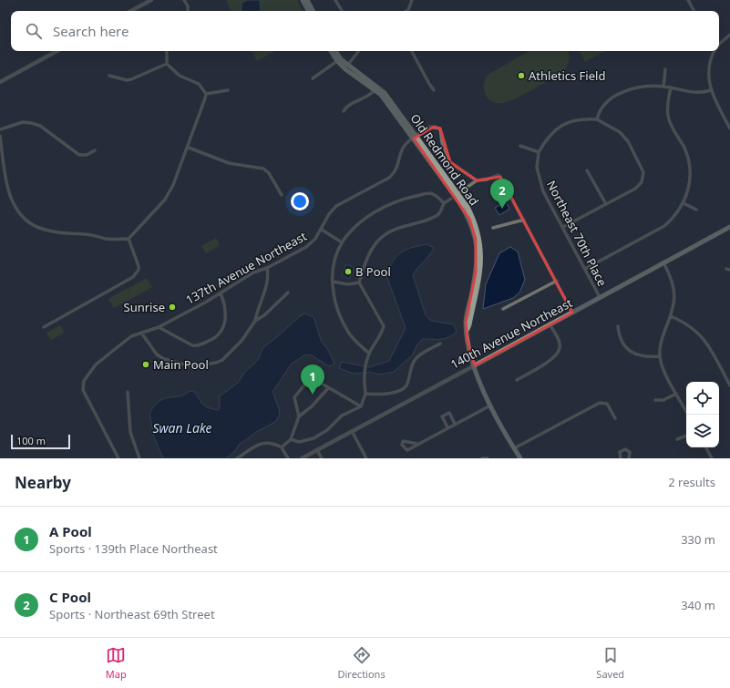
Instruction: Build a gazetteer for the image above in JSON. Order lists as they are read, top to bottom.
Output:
{
  "streets": {
    "main road": ["Old Redmond Road", "140th Avenue Northeast"],
    "street": ["Northeast 70th Place", "137th Avenue Northeast"]
  },
  "crossings": [
    ["Old Redmond Road", "137th Avenue Northeast"],
    ["Old Redmond Road", "140th Avenue Northeast"],
    ["Northeast 70th Place", "140th Avenue Northeast"]
  ],
  "water": ["Swan Lake"],
  "places": [
    "Athletics Field",
    "B Pool",
    "Sunrise",
    "Main Pool"
  ],
  "scale_bar": "100 m",
  "page": {
    "search": "Search here",
    "pins": ["2", "1"],
    "scale": "100 m",
    "heading": ["Nearby", "2 results"],
    "list": [
      {
        "mark": "1",
        "name": "A Pool",
        "note": "Sports · 139th Place Northeast",
        "value": "330 m"
      },
      {
        "mark": "2",
        "name": "C Pool",
        "note": "Sports · Northeast 69th Street",
        "value": "340 m"
      }
    ],
    "nav": ["Map", "Directions", "Saved"]
  }
}
